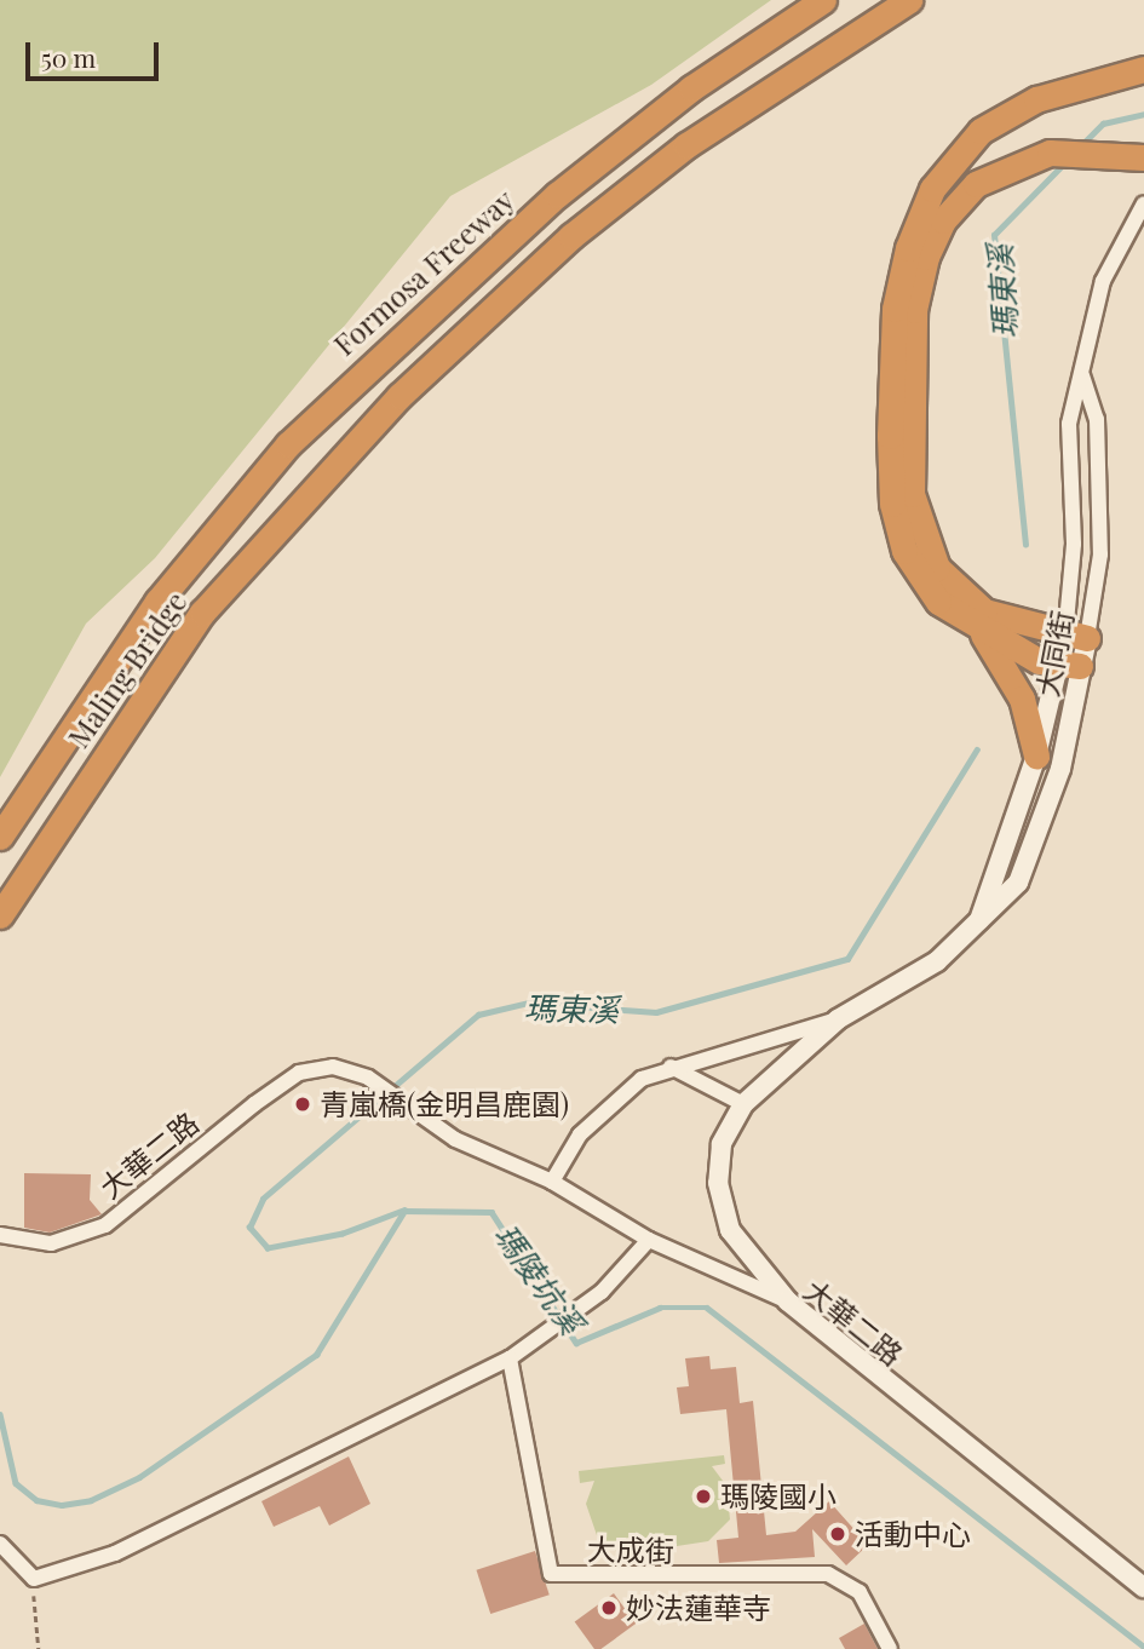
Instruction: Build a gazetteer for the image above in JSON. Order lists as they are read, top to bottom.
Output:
{
  "streets": {
    "highway": ["Formosa Freeway", "Maling Bridge"],
    "street": ["大同街", "大華二路", "大成街"]
  },
  "crossings": [
    ["Formosa Freeway", "Maling Bridge"],
    ["大同街", "大華二路"]
  ],
  "water": ["瑪東溪", "瑪陵坑溪"],
  "places": [
    "青嵐橋(金明昌鹿園)",
    "瑪陵國小",
    "活動中心",
    "妙法蓮華寺"
  ],
  "scale_bar": "50 m"
}
